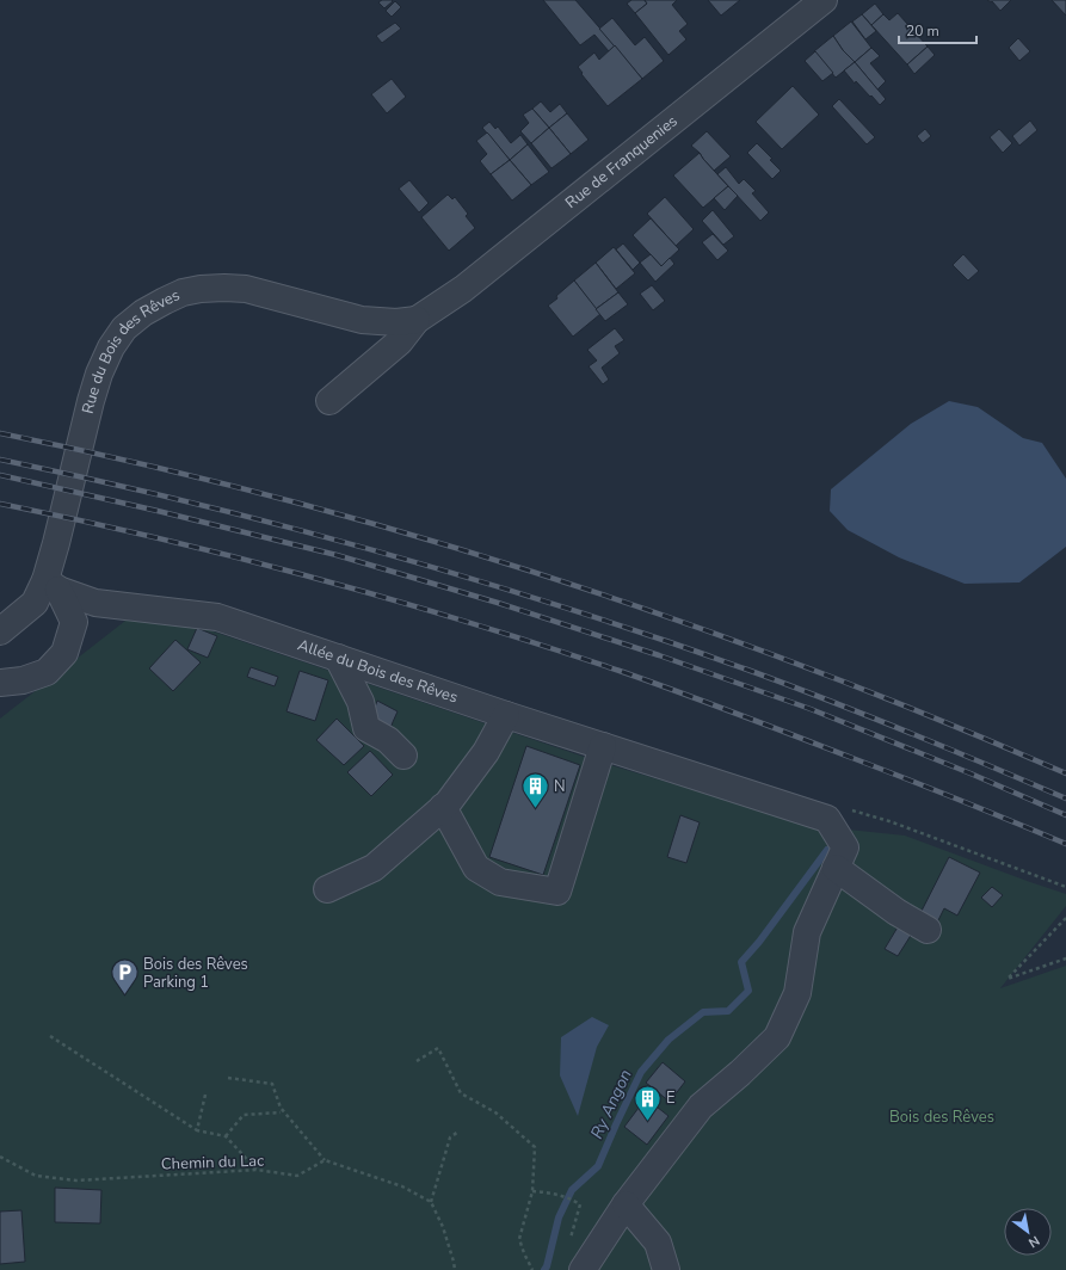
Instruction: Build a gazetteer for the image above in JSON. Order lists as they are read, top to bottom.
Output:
{
  "streets": {
    "street": ["Rue de Franquenies", "Rue du Bois des Rêves", "Allée du Bois des Rêves"],
    "path": ["Chemin du Lac"]
  },
  "crossings": [
    ["Rue de Franquenies", "Rue du Bois des Rêves"],
    ["Rue du Bois des Rêves", "Allée du Bois des Rêves"]
  ],
  "water": ["Ry Angon"],
  "parks": ["Bois des Rêves"],
  "places": {
    "building": ["N", "E"],
    "parking": ["Bois des Rêves Parking 1"]
  },
  "scale_bar": "20 m",
  "north": "bottom right"
}
